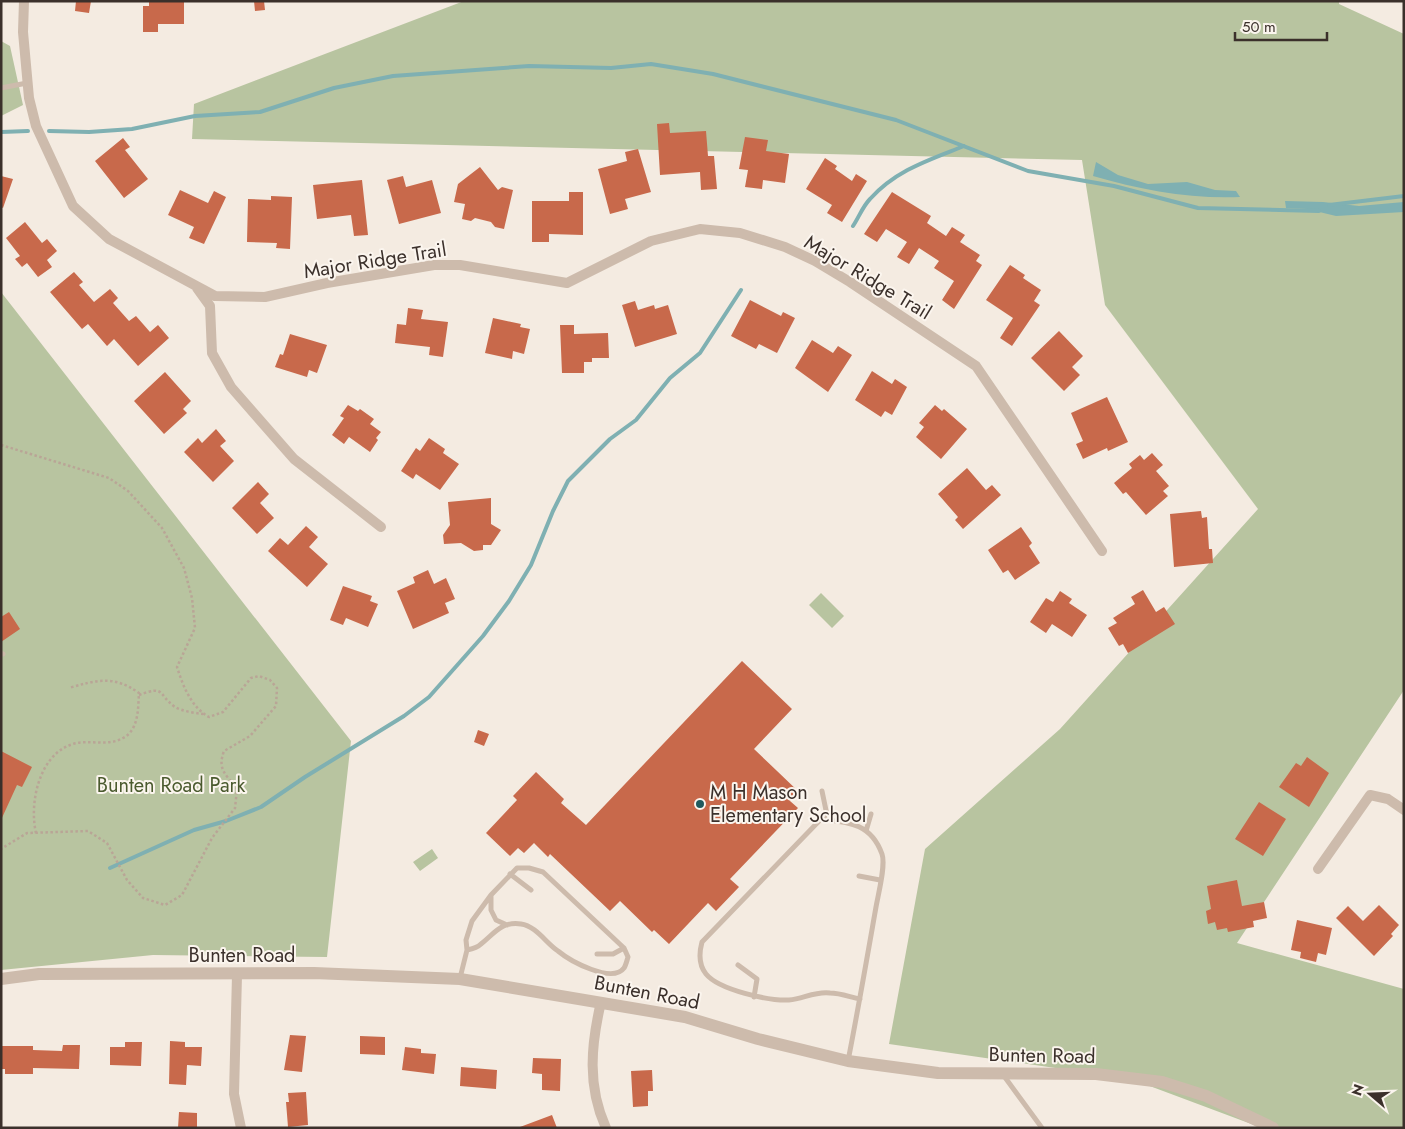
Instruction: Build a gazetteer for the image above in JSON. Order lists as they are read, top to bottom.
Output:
{
  "streets": {
    "street": ["Major Ridge Trail", "Bunten Road"]
  },
  "parks": ["Bunten Road Park"],
  "places": ["M H Mason Elementary School"],
  "scale_bar": "50 m",
  "north": "left"
}
